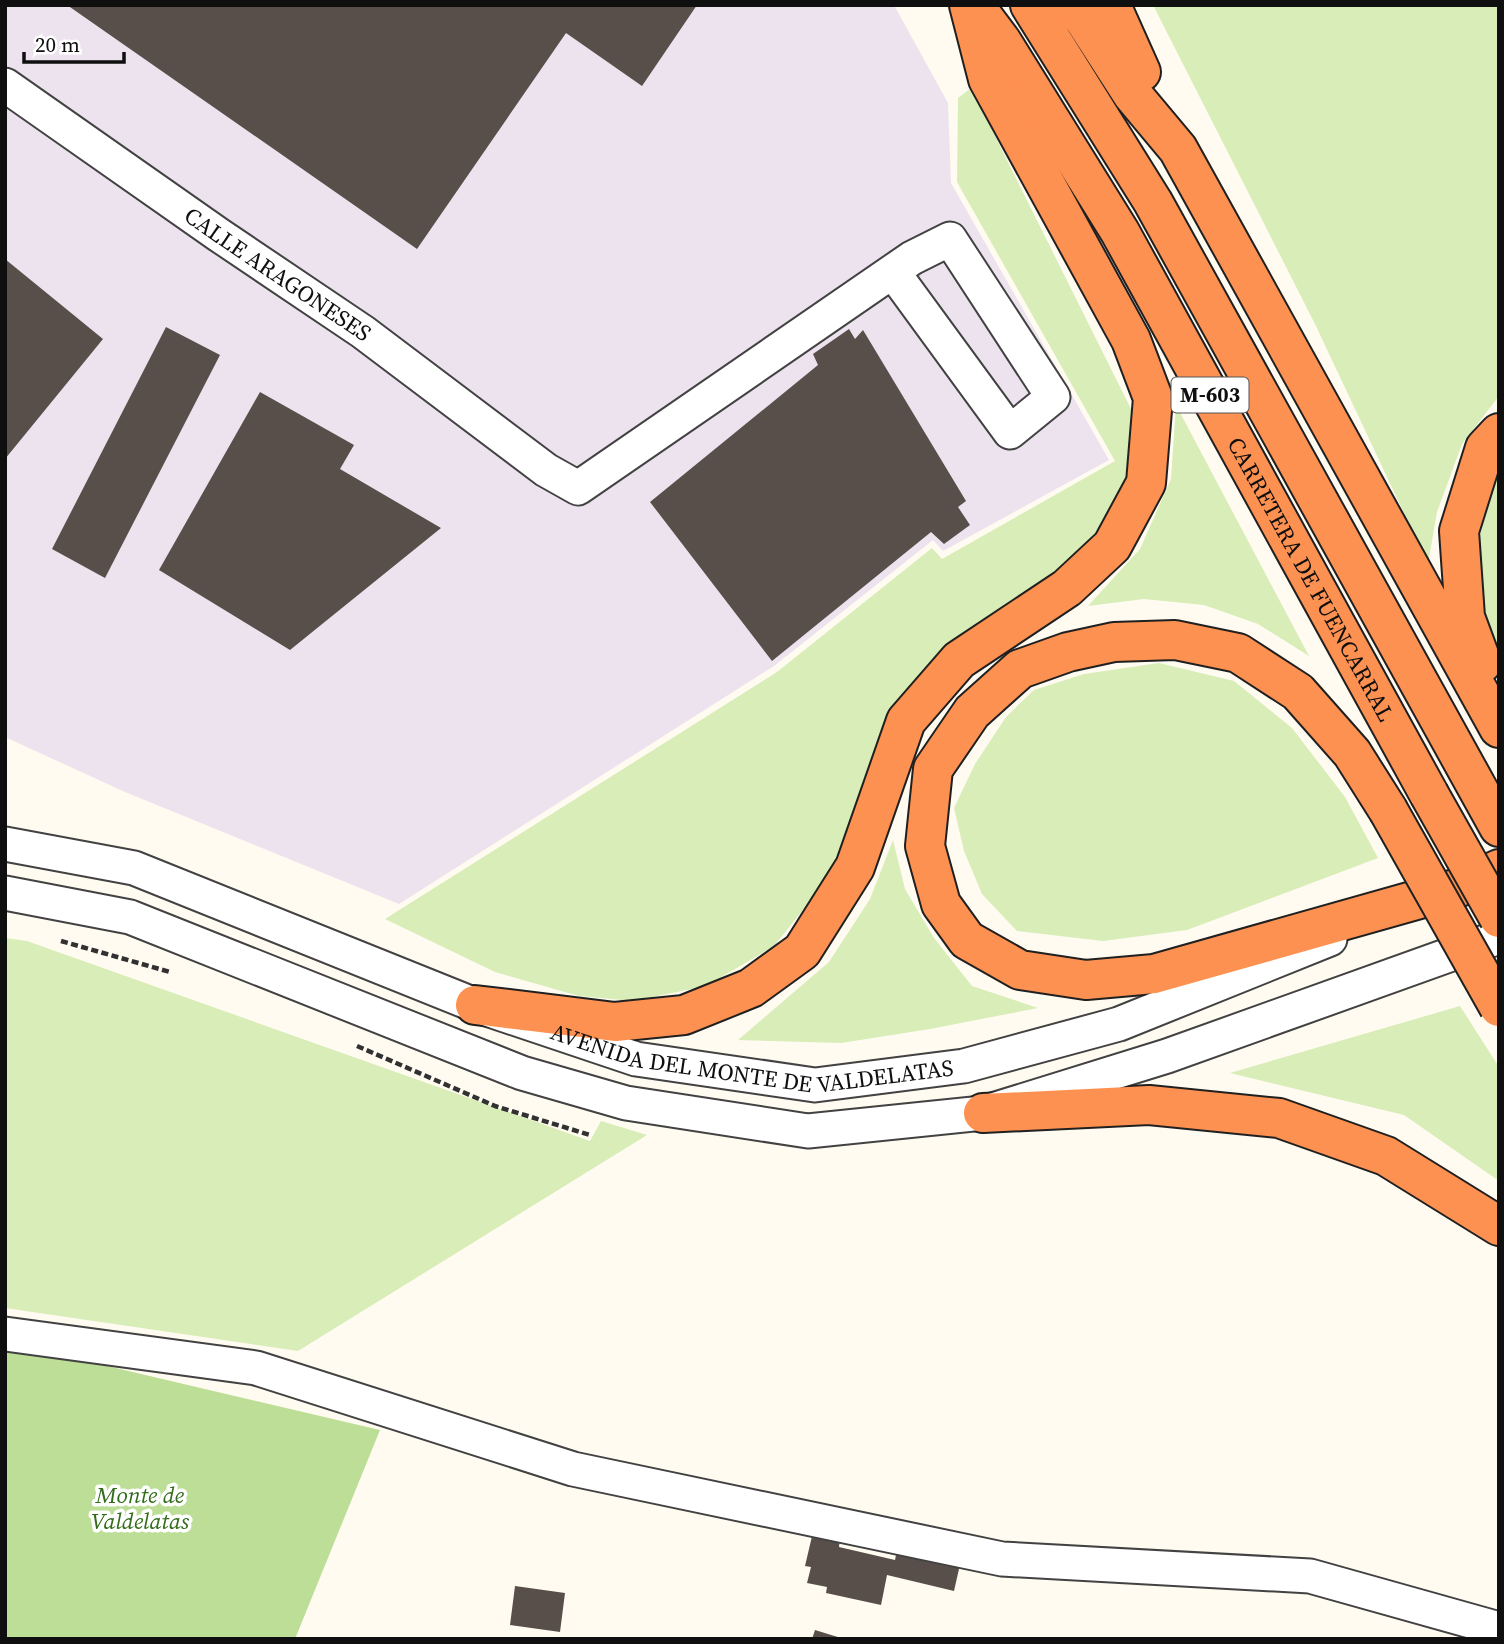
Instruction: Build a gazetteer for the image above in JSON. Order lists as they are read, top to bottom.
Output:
{
  "streets": {
    "highway": ["M-603", "CARRETERA DE FUENCARRAL"],
    "street": ["CALLE ARAGONESES", "AVENIDA DEL MONTE DE VALDELATAS"]
  },
  "parks": ["Monte de Valdelatas"],
  "scale_bar": "20 m"
}
